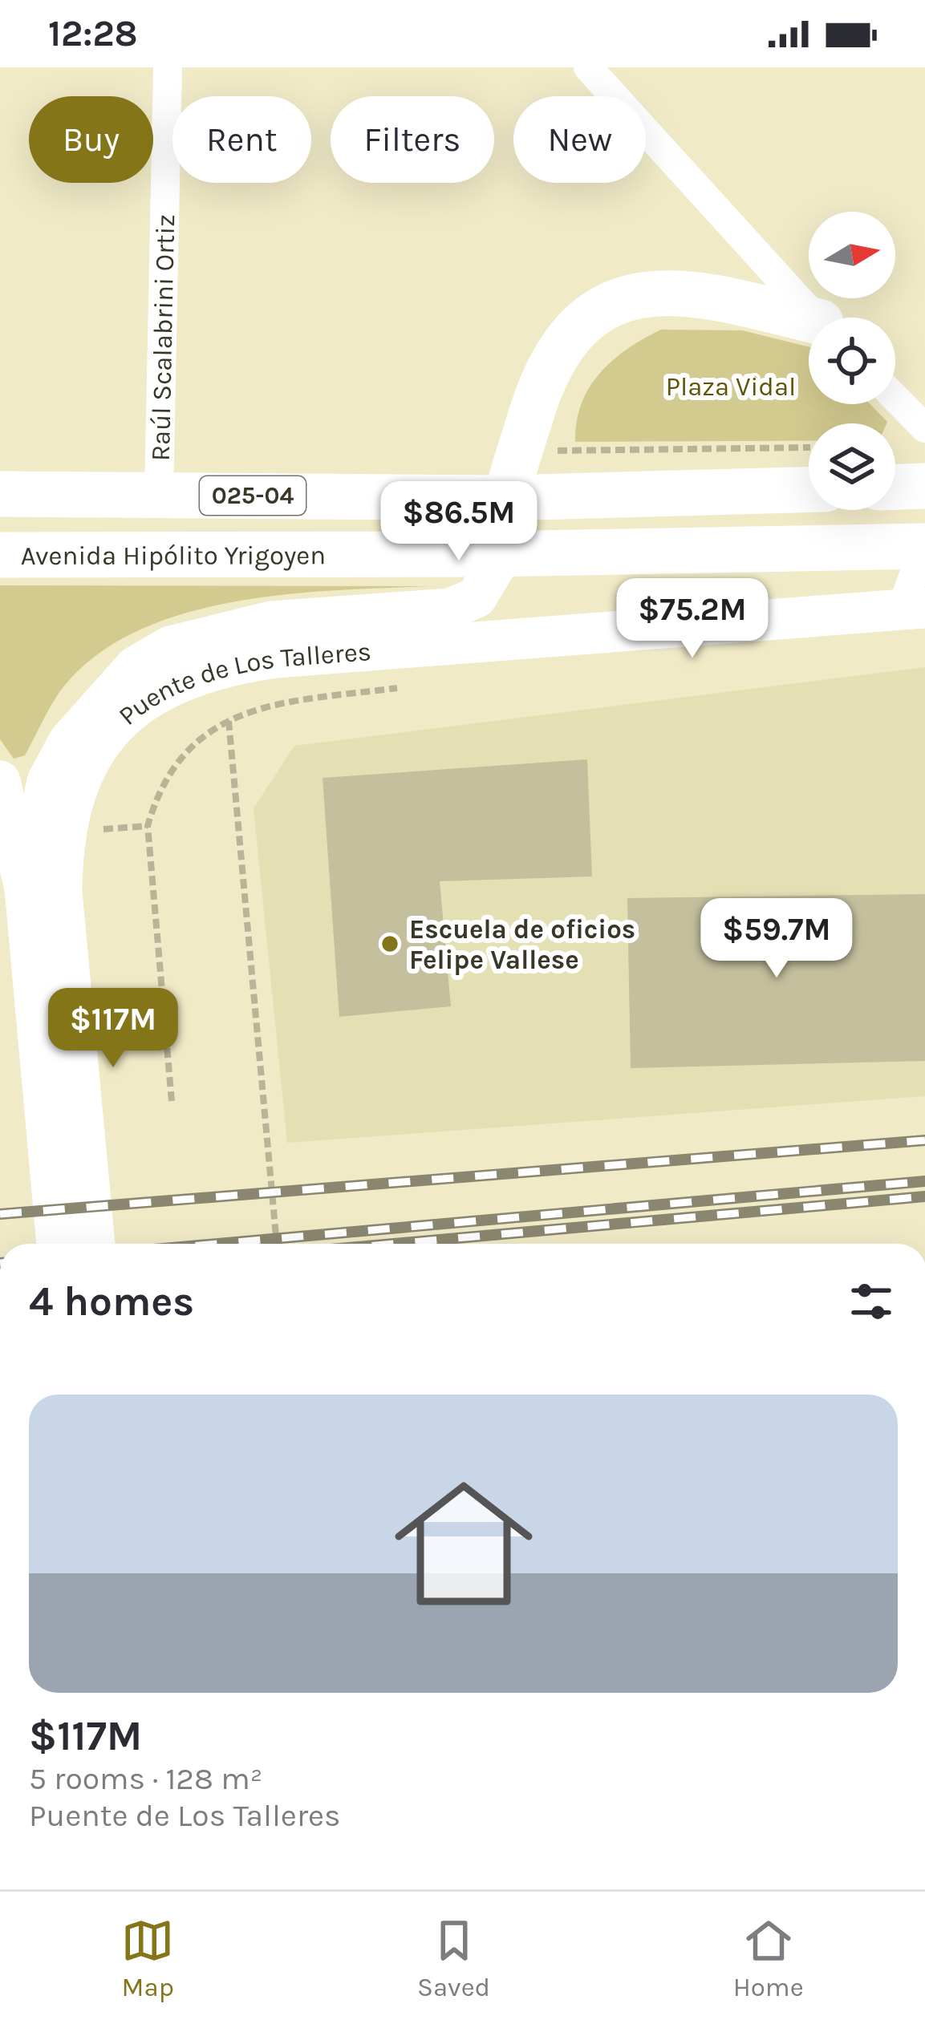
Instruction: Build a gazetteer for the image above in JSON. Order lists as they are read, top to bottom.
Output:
{
  "streets": {
    "main road": ["025-04", "Avenida Hipólito Yrigoyen", "Puente de Los Talleres"],
    "street": ["Raúl Scalabrini Ortiz"]
  },
  "crossings": [
    ["Raúl Scalabrini Ortiz", "025-04"]
  ],
  "parks": ["Plaza Vidal"],
  "places": ["Escuela de oficios Felipe Vallese"],
  "north": "right",
  "page": {
    "status": "12:28",
    "chip": [
      "Buy",
      "Rent",
      "Filters",
      "New"
    ],
    "price": [
      "$86.5M",
      "$75.2M",
      "$59.7M",
      "$117M"
    ],
    "heading": "4 homes",
    "list": [
      {
        "name": "$117M",
        "note": "5 rooms · 128 m² · Puente de Los Talleres"
      }
    ],
    "tabs": ["Map", "Saved", "Home"]
  }
}
